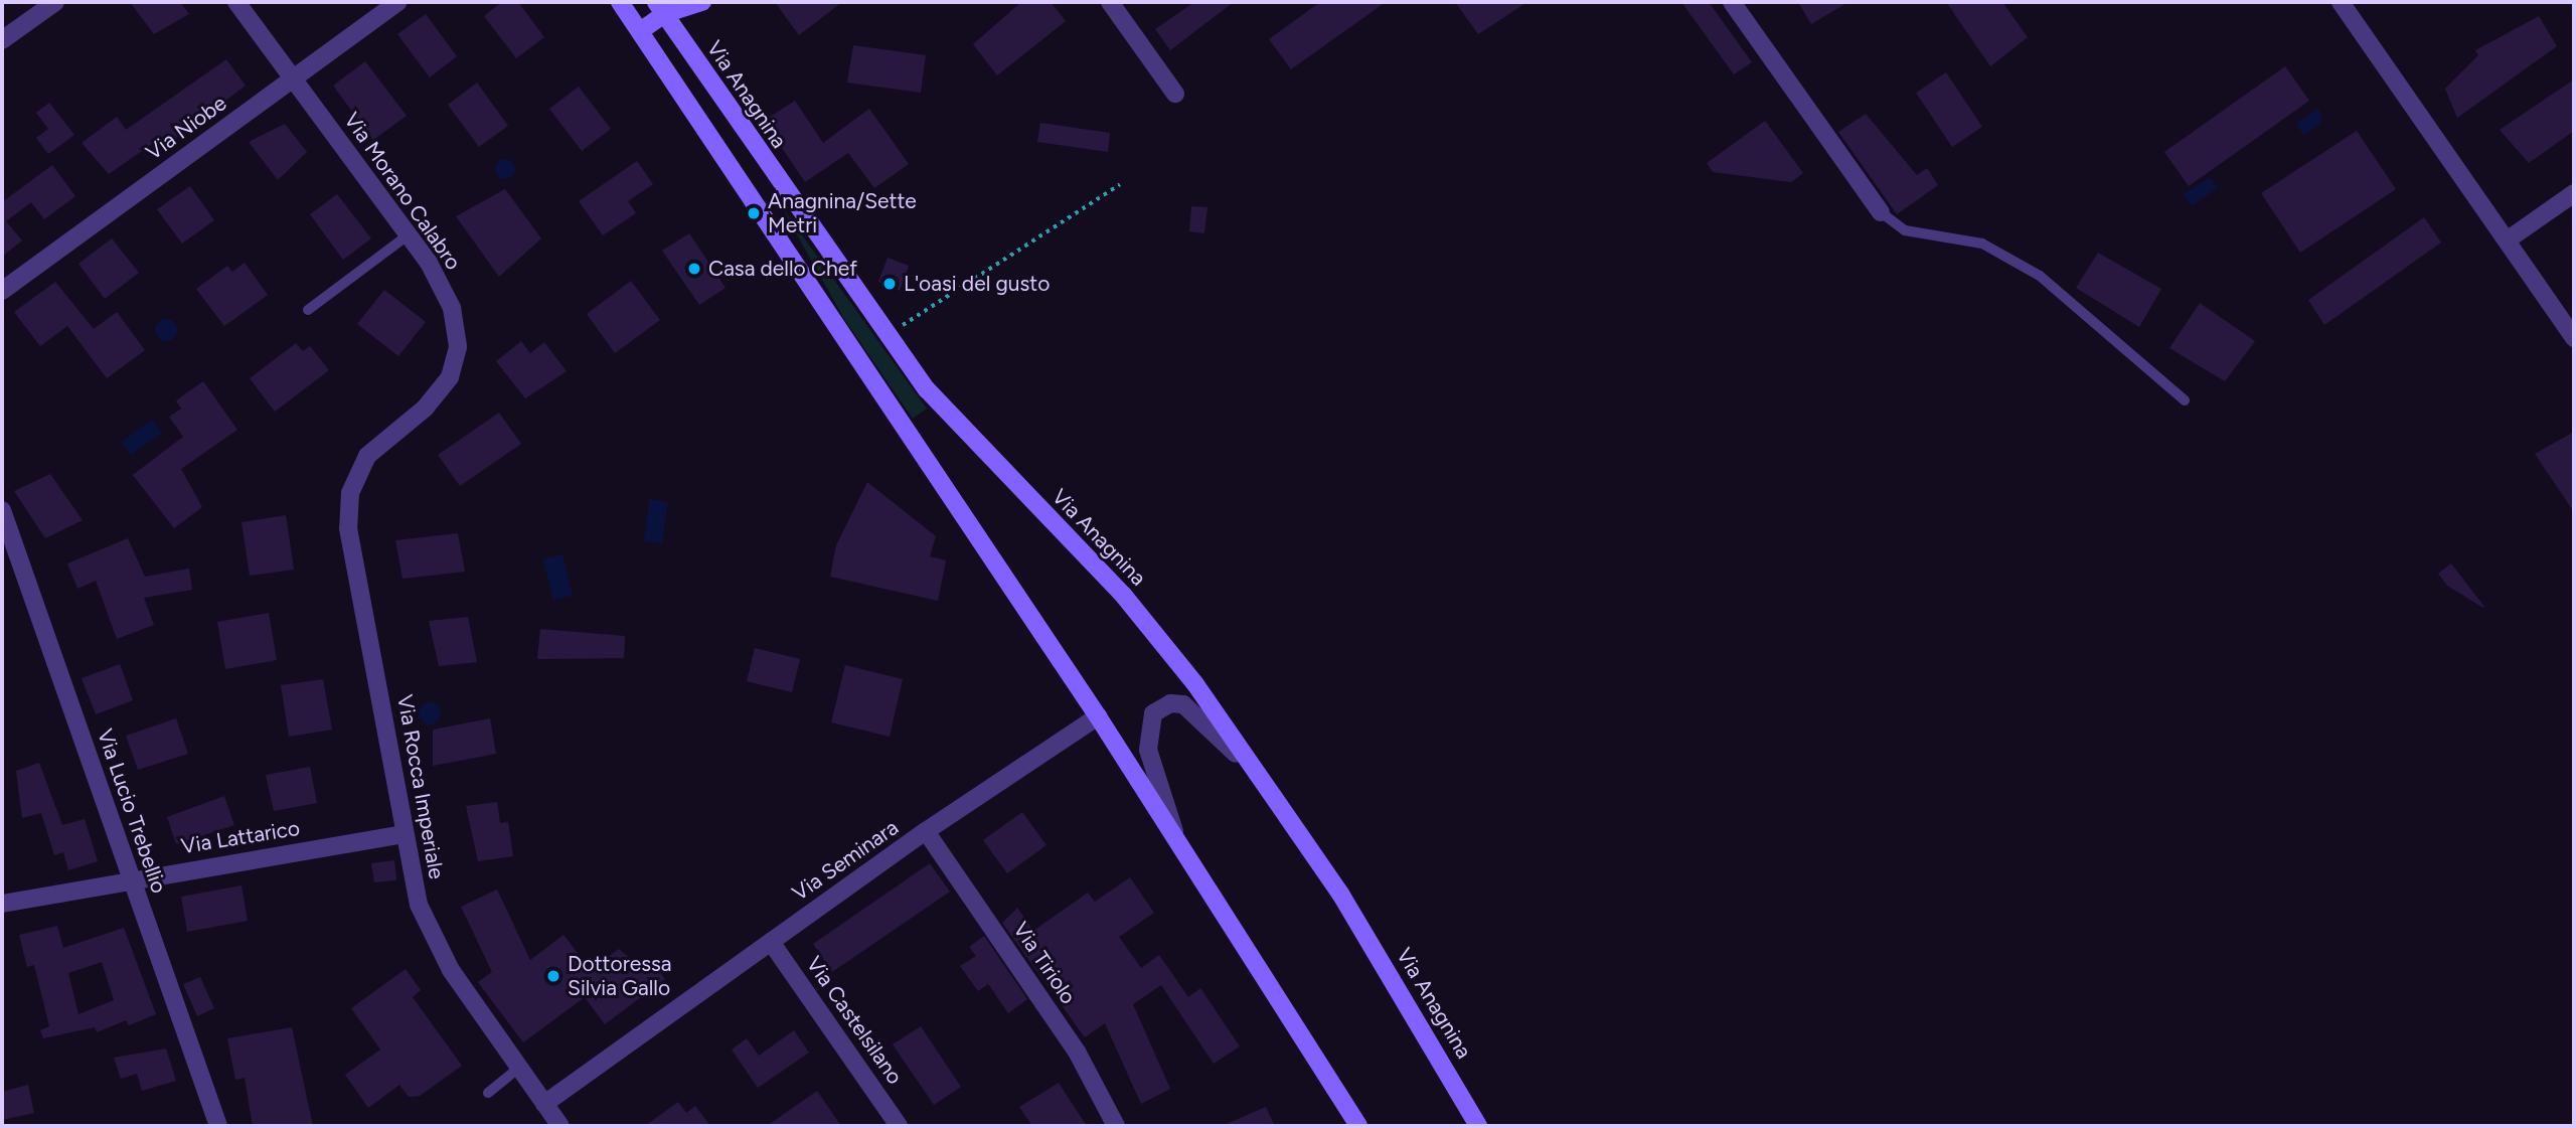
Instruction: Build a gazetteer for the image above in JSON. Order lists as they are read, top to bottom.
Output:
{
  "streets": {
    "main road": ["Via Anagnina"],
    "street": [
      "Via Niobe",
      "Via Morano Calabro",
      "Via Rocca Imperiale",
      "Via Lucio Trebellio",
      "Via Lattarico",
      "Via Seminara",
      "Via Tiriolo",
      "Via Castelsilano"
    ]
  },
  "crossings": [
    ["Via Niobe", "Via Morano Calabro"],
    ["Via Morano Calabro", "Via Rocca Imperiale"],
    ["Via Rocca Imperiale", "Via Lattarico"],
    ["Via Rocca Imperiale", "Via Seminara"],
    ["Via Lucio Trebellio", "Via Lattarico"],
    ["Via Seminara", "Via Tiriolo"],
    ["Via Seminara", "Via Castelsilano"]
  ],
  "places": [
    "Anagnina/Sette Metri",
    "Casa dello Chef",
    "L'oasi del gusto",
    "Dottoressa Silvia Gallo"
  ]
}
